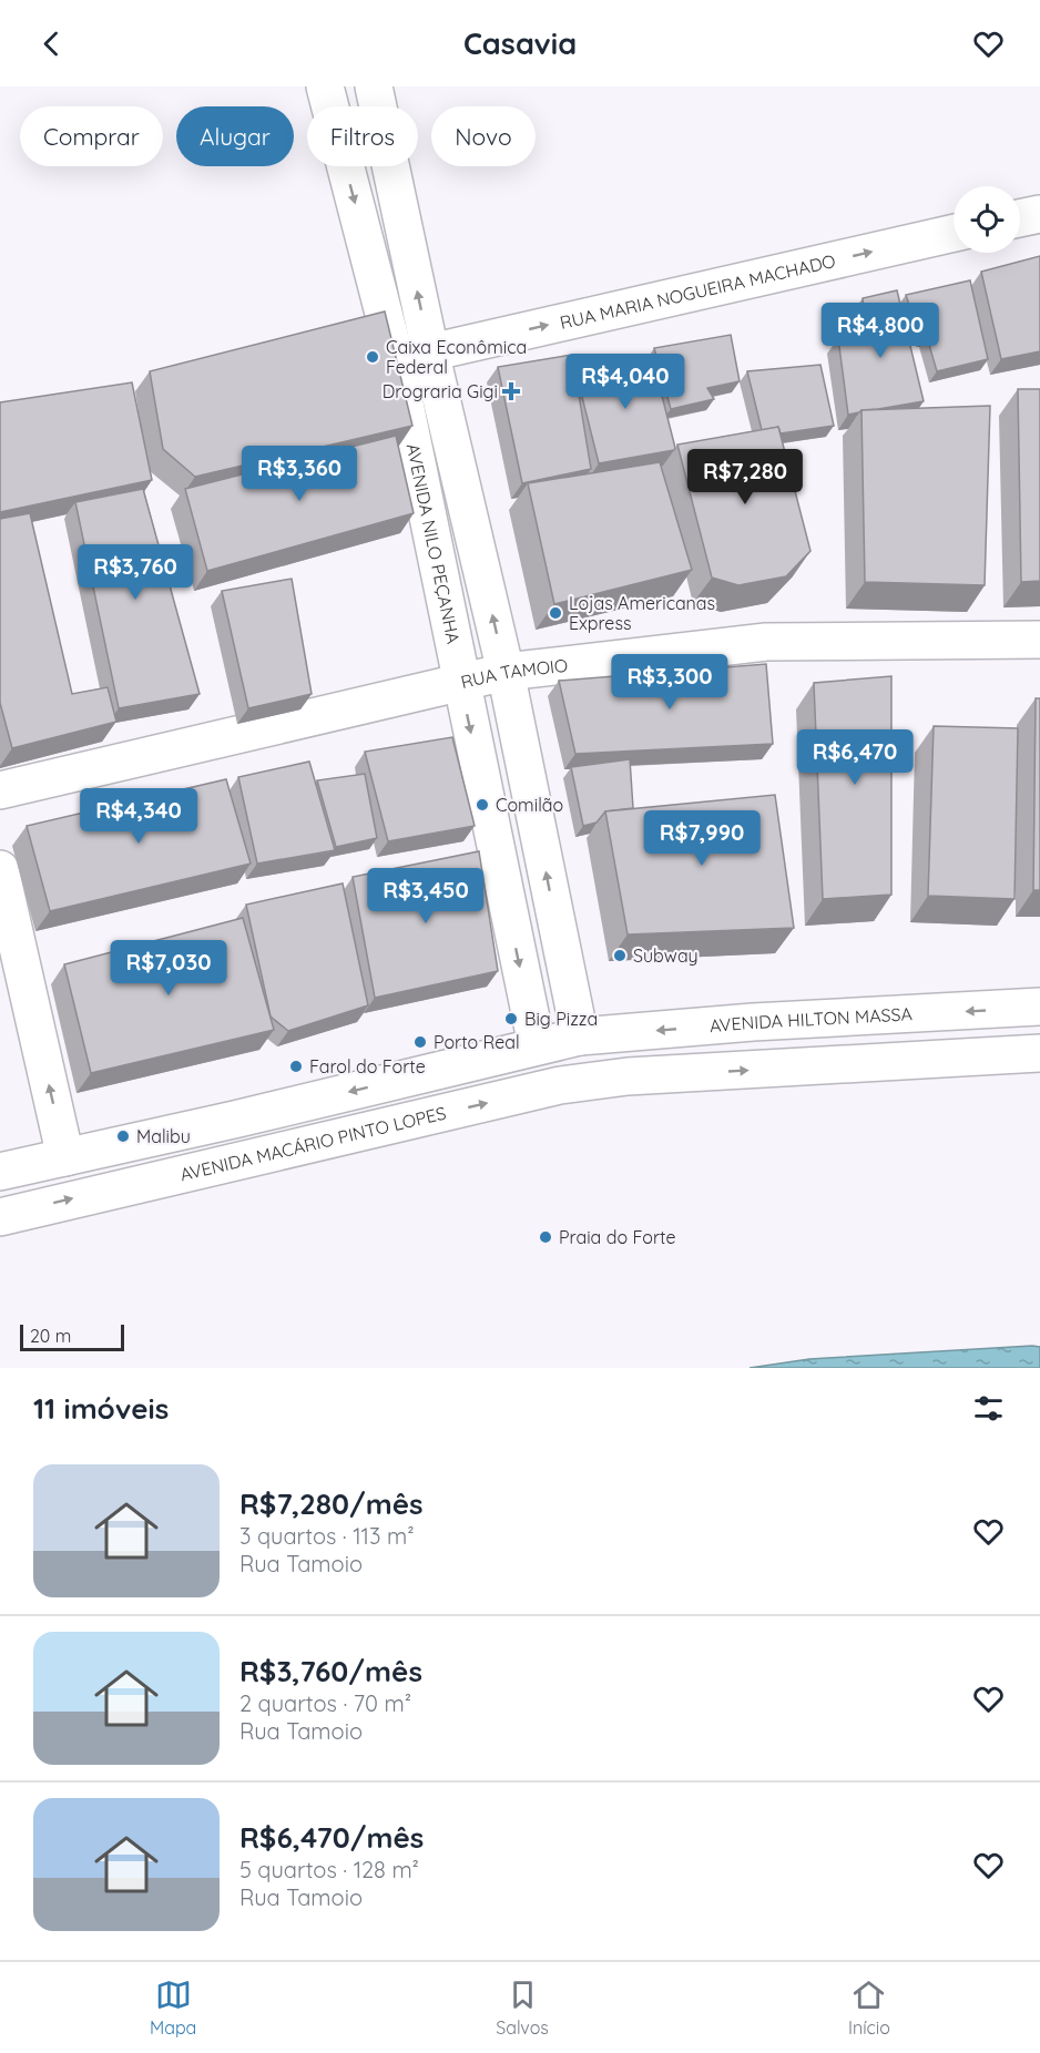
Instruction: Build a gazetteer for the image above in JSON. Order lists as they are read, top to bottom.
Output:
{
  "streets": {
    "street": [
      "RUA MARIA NOGUEIRA MACHADO",
      "AVENIDA NILO PEÇANHA",
      "RUA TAMOIO",
      "AVENIDA HILTON MASSA",
      "AVENIDA MACÁRIO PINTO LOPES"
    ]
  },
  "crossings": [
    ["RUA MARIA NOGUEIRA MACHADO", "AVENIDA NILO PEÇANHA"],
    ["AVENIDA NILO PEÇANHA", "RUA TAMOIO"]
  ],
  "one_way": ["RUA MARIA NOGUEIRA MACHADO", "AVENIDA HILTON MASSA"],
  "places": {
    "other": [
      "Caixa Econômica Federal",
      "Lojas Americanas Express",
      "Comilão",
      "Subway",
      "Big Pizza",
      "Porto Real",
      "Farol do Forte",
      "Malibu",
      "Praia do Forte"
    ],
    "health": ["Drograria Gigi"]
  },
  "scale_bar": "20 m",
  "page": {
    "header": "Casavia",
    "chip": [
      "Comprar",
      "Alugar",
      "Filtros",
      "Novo"
    ],
    "price": [
      "R$4,800",
      "R$4,040",
      "R$3,360",
      "R$7,280",
      "R$3,760",
      "R$3,300",
      "R$6,470",
      "R$4,340",
      "R$7,990",
      "R$3,450",
      "R$7,030"
    ],
    "scale": "20 m",
    "heading": "11 imóveis",
    "list": [
      {
        "name": "R$7,280/mês",
        "note": "3 quartos · 113 m² · Rua Tamoio"
      },
      {
        "name": "R$3,760/mês",
        "note": "2 quartos · 70 m² · Rua Tamoio"
      },
      {
        "name": "R$6,470/mês",
        "note": "5 quartos · 128 m² · Rua Tamoio"
      }
    ],
    "tabs": ["Mapa", "Salvos", "Início"]
  }
}
